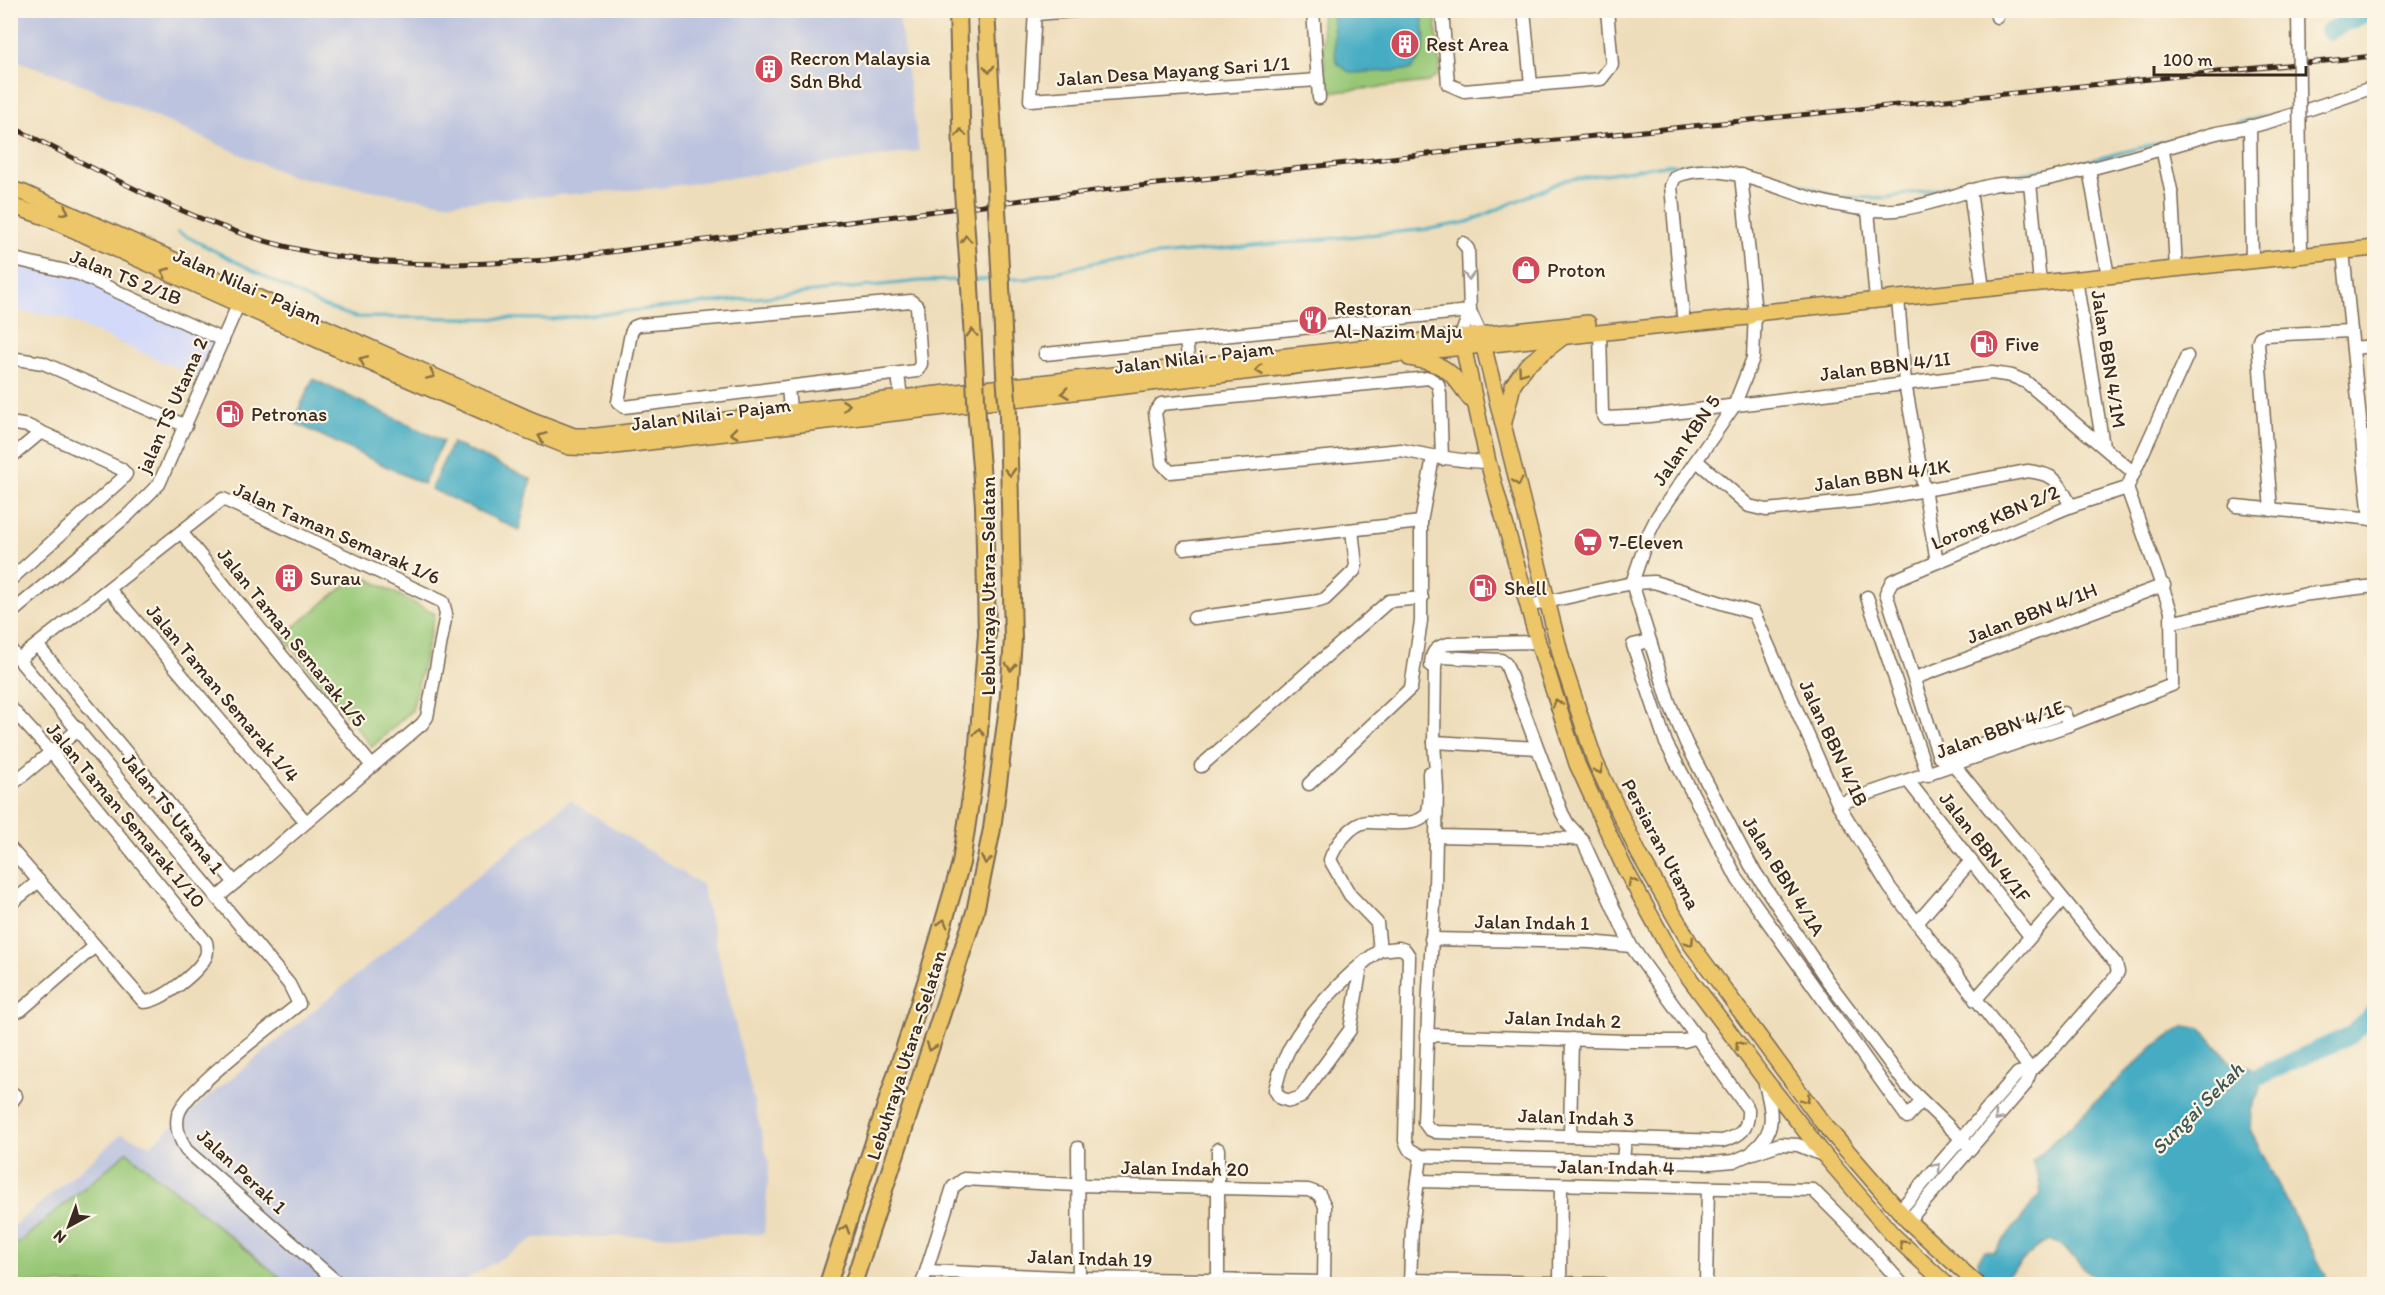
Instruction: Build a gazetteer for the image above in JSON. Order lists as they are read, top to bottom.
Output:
{
  "streets": {
    "highway": ["Lebuhraya Utara–Selatan"],
    "main road": ["Jalan Nilai - Pajam", "Persiaran Utama"],
    "street": [
      "Jalan Desa Mayang Sari 1/1",
      "Jalan TS 2/1B",
      "Jalan BBN 4/1M",
      "Jalan BBN 4/1I",
      "jalan TS Utama 2",
      "Jalan KBN 5",
      "Jalan BBN 4/1K",
      "Lorong KBN 2/2",
      "Jalan Taman Semarak 1/6",
      "Jalan BBN 4/1H",
      "Jalan Taman Semarak 1/5",
      "Jalan Taman Semarak 1/4",
      "Jalan BBN 4/1E",
      "Jalan BBN 4/1B",
      "Jalan TS Utama 1",
      "Jalan Taman Semarak 1/10",
      "Jalan BBN 4/1F",
      "Jalan BBN 4/1A",
      "Jalan Indah 1",
      "Jalan Indah 2",
      "Jalan Indah 3",
      "Jalan Indah 4",
      "Jalan Indah 20",
      "Jalan Perak 1",
      "Jalan Indah 19"
    ]
  },
  "crossings": [
    ["Jalan TS 2/1B", "jalan TS Utama 2"],
    ["Jalan Nilai - Pajam", "jalan TS Utama 2"],
    ["Jalan Nilai - Pajam", "Persiaran Utama"],
    ["Jalan BBN 4/1M", "Jalan BBN 4/1I"],
    ["Jalan BBN 4/1I", "Jalan KBN 5"],
    ["Jalan KBN 5", "Jalan BBN 4/1K"],
    ["Jalan KBN 5", "Jalan BBN 4/1B"],
    ["Jalan KBN 5", "Jalan BBN 4/1A"],
    ["Jalan BBN 4/1K", "Lorong KBN 2/2"],
    ["Lorong KBN 2/2", "Jalan BBN 4/1H"],
    ["Jalan Taman Semarak 1/6", "Jalan Taman Semarak 1/5"],
    ["Jalan Taman Semarak 1/6", "Jalan Taman Semarak 1/4"],
    ["Jalan Taman Semarak 1/6", "Jalan TS Utama 1"],
    ["Jalan BBN 4/1E", "Jalan BBN 4/1B"],
    ["Jalan BBN 4/1E", "Jalan BBN 4/1F"],
    ["Jalan BBN 4/1B", "Persiaran Utama"],
    ["Jalan BBN 4/1B", "Jalan BBN 4/1A"],
    ["Jalan TS Utama 1", "Jalan Perak 1"],
    ["Jalan Indah 2", "Jalan Indah 3"],
    ["Jalan Indah 20", "Jalan Indah 19"]
  ],
  "water": ["Sungai Sekah"],
  "places": {
    "building": ["Rest Area", "Recron Malaysia Sdn Bhd", "Surau"],
    "shop": ["Proton"],
    "restaurant": ["Restoran Al-Nazim Maju"],
    "fuel station": ["Five", "Petronas", "Shell"],
    "supermarket": ["7-Eleven"]
  },
  "scale_bar": "100 m",
  "north": "bottom left"
}
